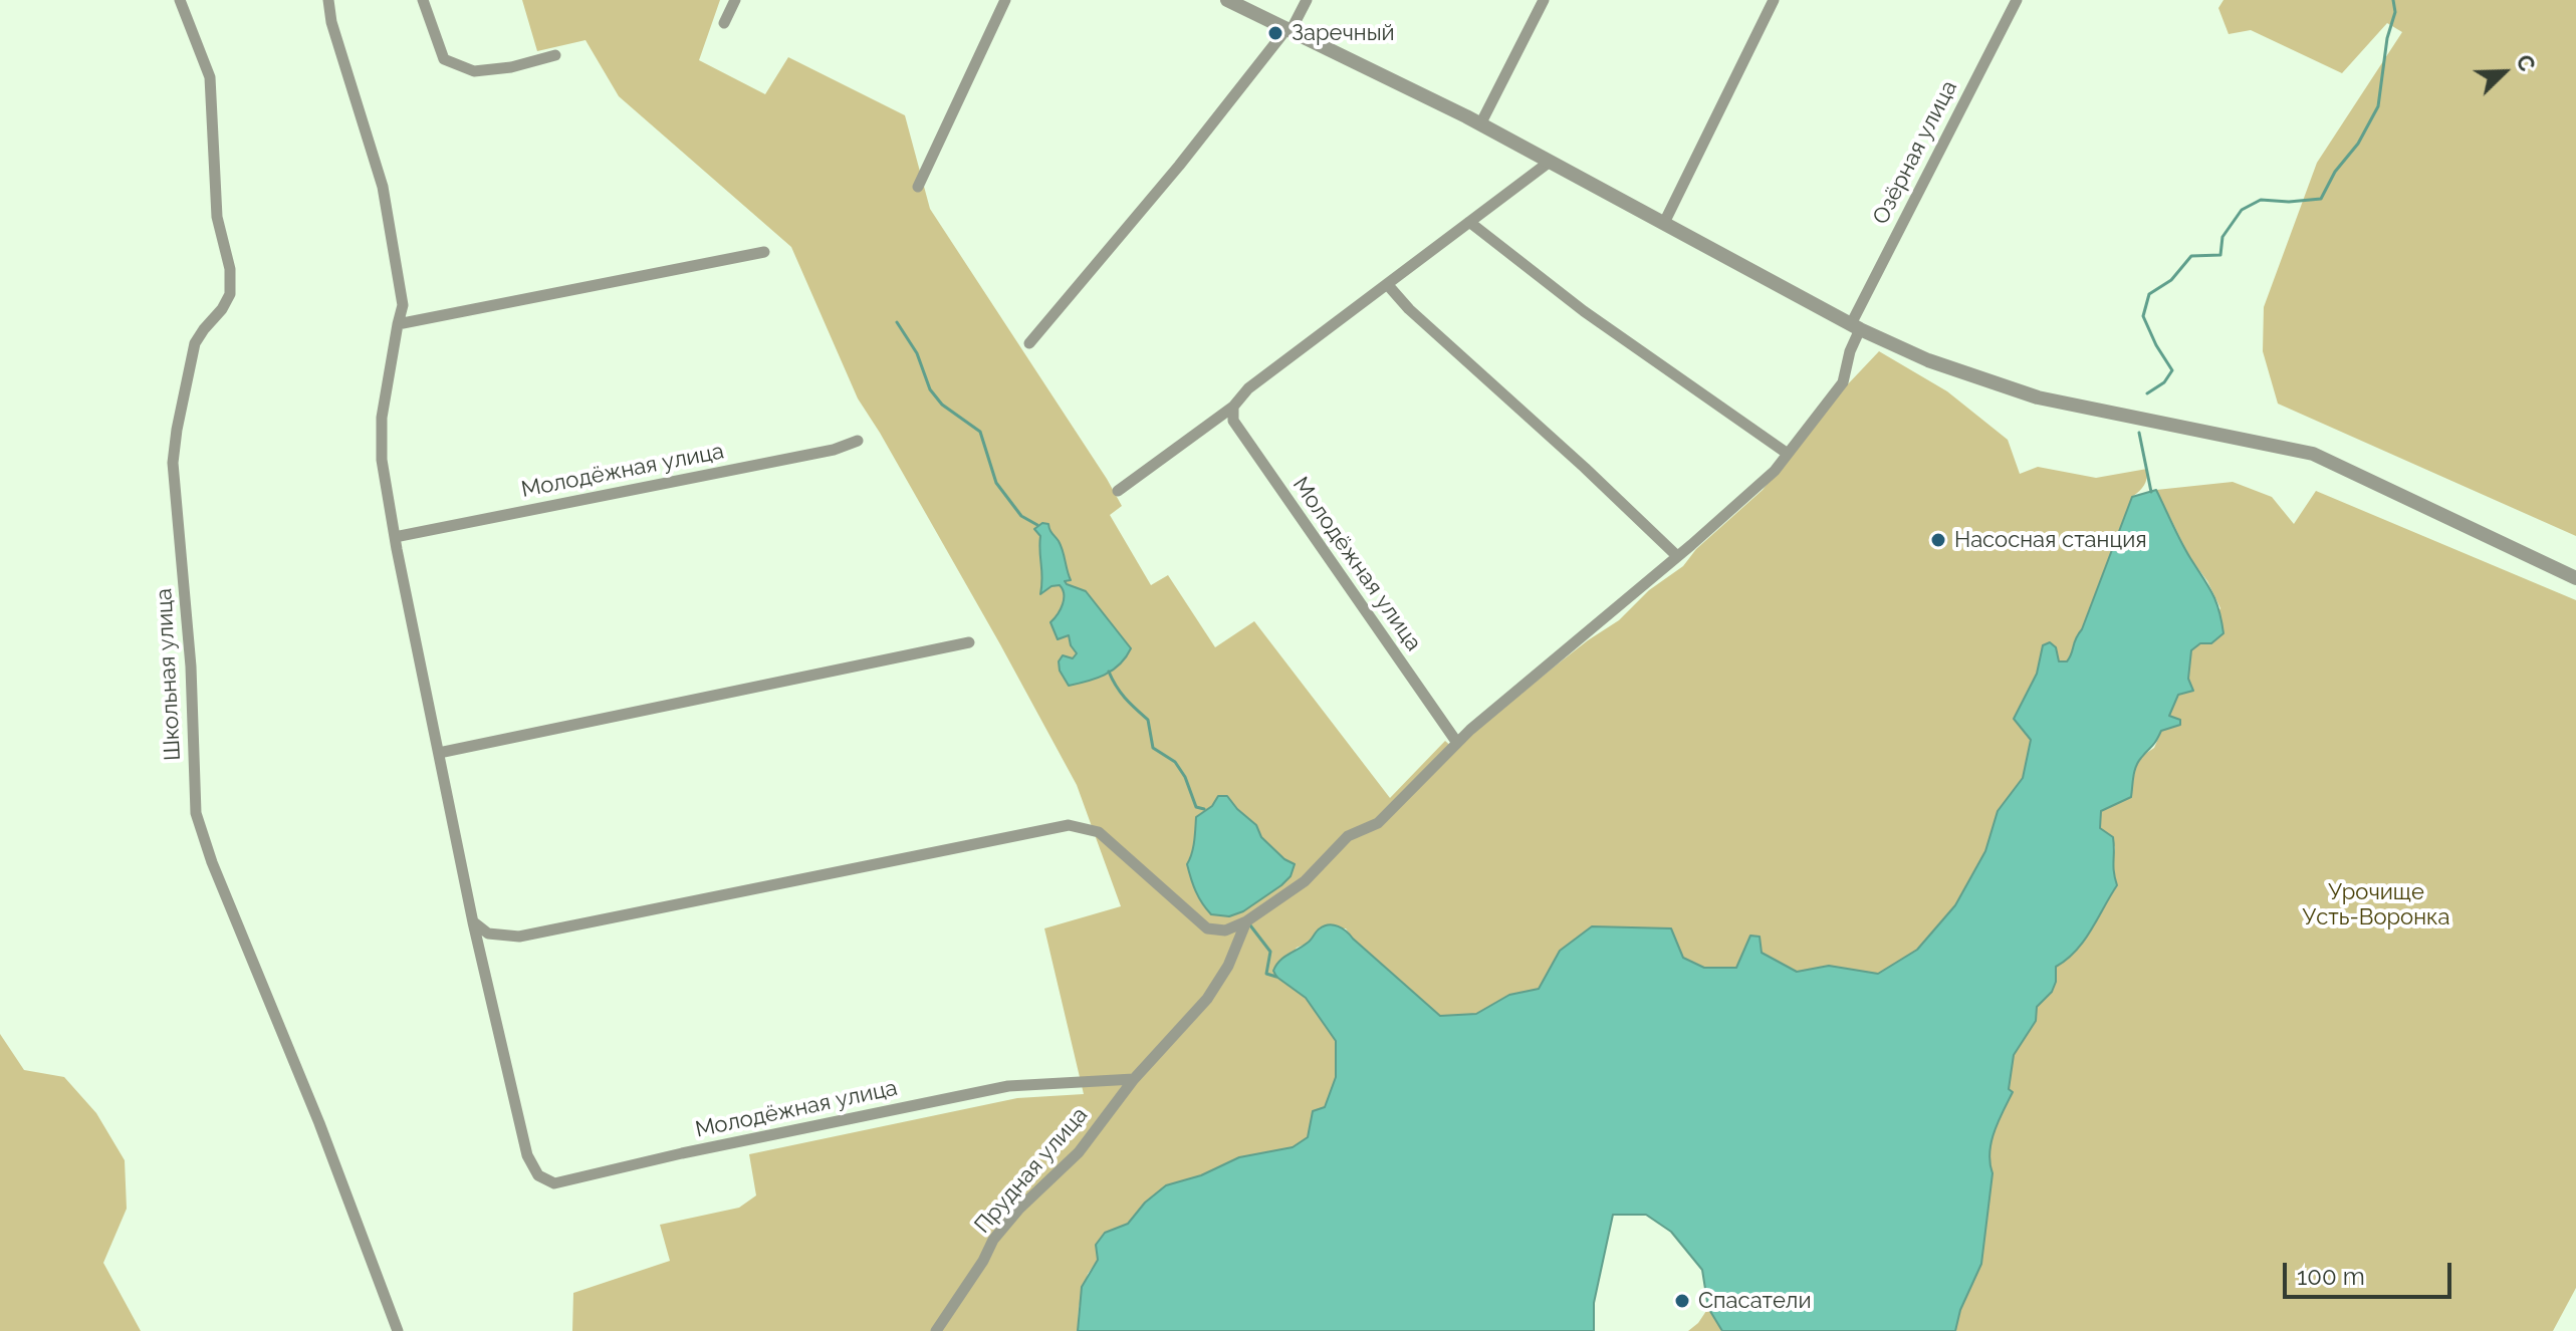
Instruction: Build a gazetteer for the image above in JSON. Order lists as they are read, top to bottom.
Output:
{
  "streets": {
    "street": [
      "Озёрная улица",
      "Молодёжная улица",
      "Школьная улица",
      "Прудная улица"
    ]
  },
  "crossings": [
    ["Молодёжная улица", "Прудная улица"]
  ],
  "parks": ["Урочище Усть-Воронка"],
  "places": ["Заречный", "Насосная станция", "Спасатели"],
  "scale_bar": "100 m",
  "north": "top right"
}
